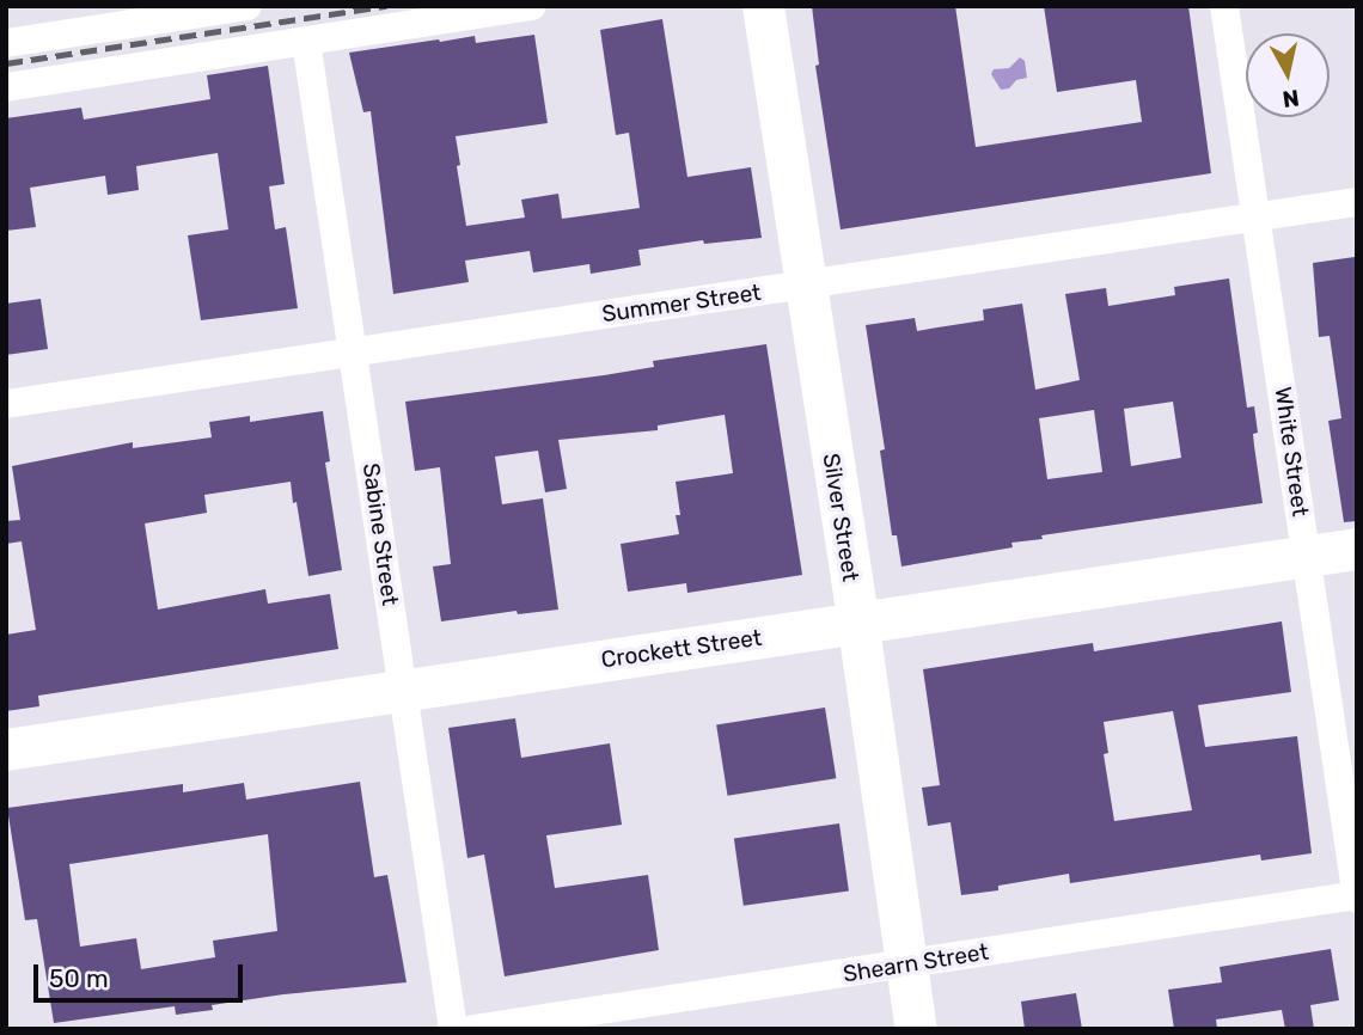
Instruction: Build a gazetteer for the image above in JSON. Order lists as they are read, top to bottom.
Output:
{
  "streets": {
    "main road": ["Silver Street", "Crockett Street"],
    "street": [
      "Summer Street",
      "White Street",
      "Sabine Street",
      "Shearn Street"
    ]
  },
  "crossings": [
    ["Summer Street", "White Street"],
    ["Summer Street", "Silver Street"],
    ["Summer Street", "Sabine Street"],
    ["White Street", "Crockett Street"],
    ["White Street", "Shearn Street"],
    ["Silver Street", "Crockett Street"],
    ["Silver Street", "Shearn Street"],
    ["Sabine Street", "Crockett Street"]
  ],
  "scale_bar": "50 m",
  "north": "bottom"
}
